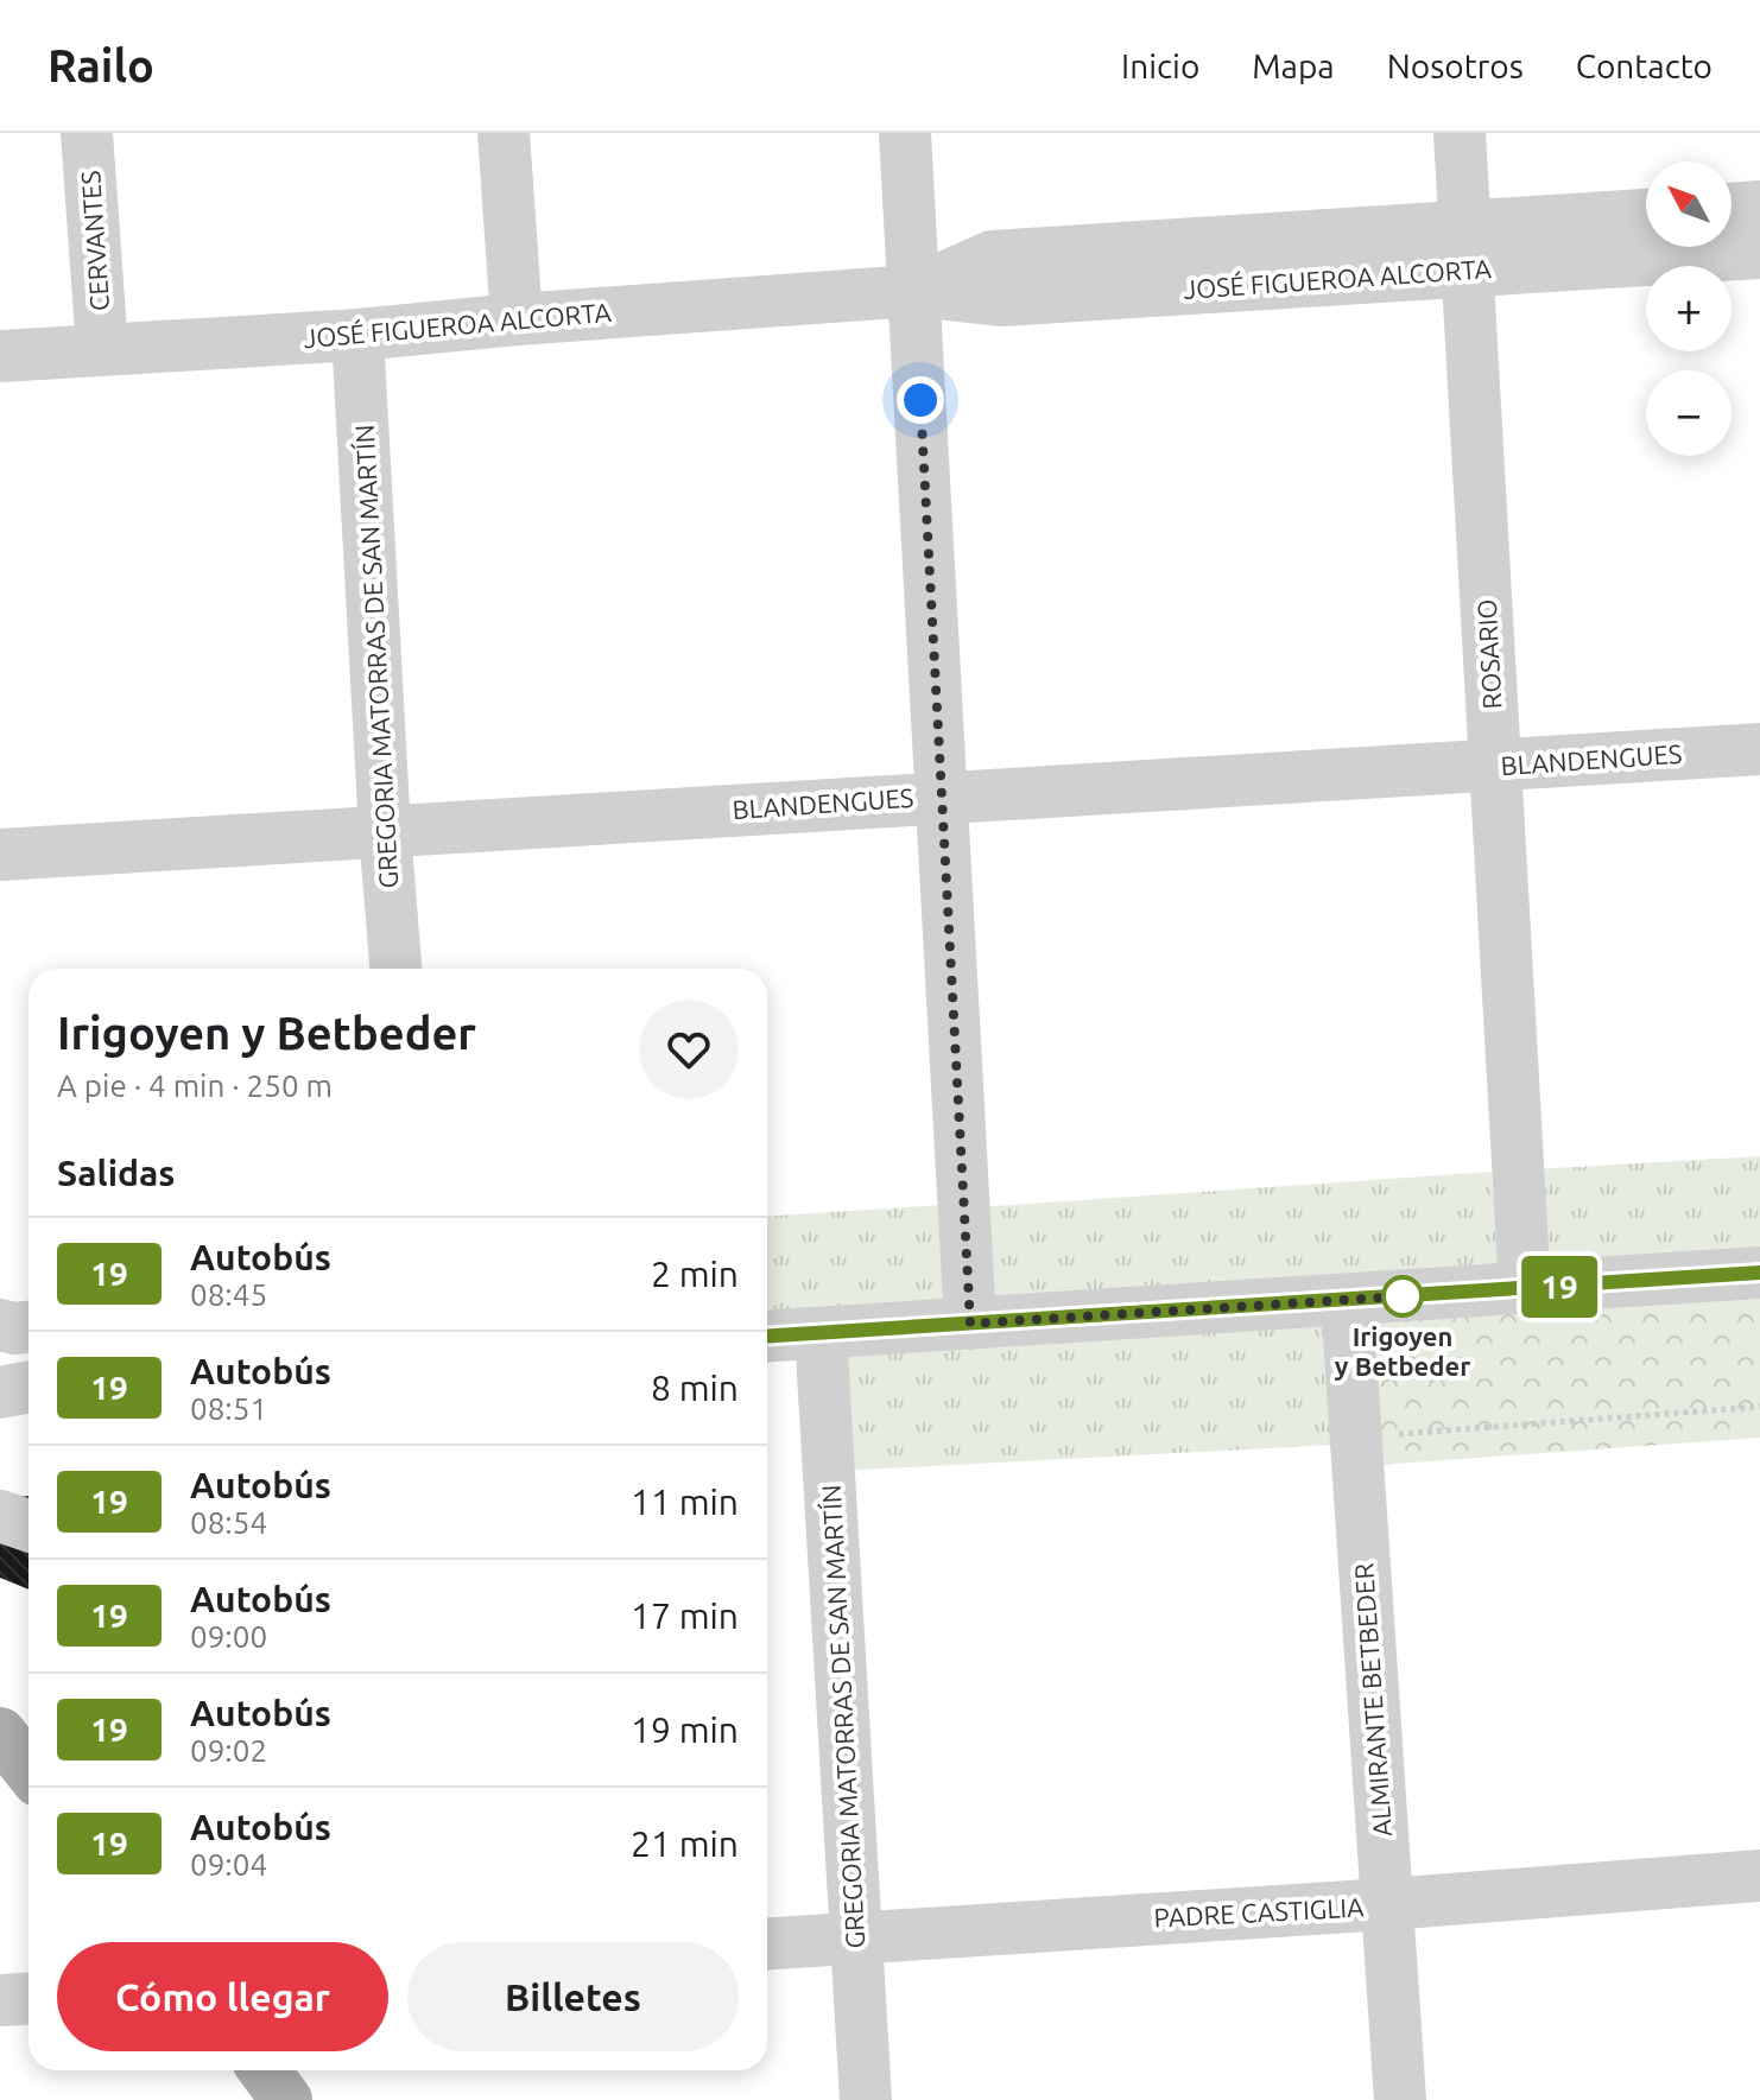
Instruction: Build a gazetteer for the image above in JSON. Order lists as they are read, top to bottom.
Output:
{
  "streets": {
    "street": [
      "CERVANTES",
      "JOSÉ FIGUEROA ALCORTA",
      "ROSARIO",
      "GREGORIA MATORRAS DE SAN MARTÍN",
      "BLANDENGUES",
      "ALMIRANTE BETBEDER",
      "PADRE CASTIGLIA"
    ]
  },
  "crossings": [
    ["CERVANTES", "JOSÉ FIGUEROA ALCORTA"],
    ["JOSÉ FIGUEROA ALCORTA", "ROSARIO"],
    ["JOSÉ FIGUEROA ALCORTA", "GREGORIA MATORRAS DE SAN MARTÍN"],
    ["ROSARIO", "BLANDENGUES"],
    ["GREGORIA MATORRAS DE SAN MARTÍN", "BLANDENGUES"],
    ["GREGORIA MATORRAS DE SAN MARTÍN", "PADRE CASTIGLIA"],
    ["ALMIRANTE BETBEDER", "PADRE CASTIGLIA"]
  ],
  "places": ["Irigoyen y Betbeder"],
  "lines": ["bus line 19"],
  "north": "top left",
  "page": {
    "header": "Railo",
    "nav": [
      "Inicio",
      "Mapa",
      "Nosotros",
      "Contacto"
    ],
    "on_map": "19",
    "map_buttons": ["+", "−"],
    "heading": [
      ["Irigoyen y Betbeder", "A pie · 4 min · 250 m"],
      "Salidas"
    ],
    "list": [
      {
        "mark": "19",
        "name": "Autobús",
        "note": "08:45",
        "value": "2 min"
      },
      {
        "mark": "19",
        "name": "Autobús",
        "note": "08:51",
        "value": "8 min"
      },
      {
        "mark": "19",
        "name": "Autobús",
        "note": "08:54",
        "value": "11 min"
      },
      {
        "mark": "19",
        "name": "Autobús",
        "note": "09:00",
        "value": "17 min"
      },
      {
        "mark": "19",
        "name": "Autobús",
        "note": "09:02",
        "value": "19 min"
      },
      {
        "mark": "19",
        "name": "Autobús",
        "note": "09:04",
        "value": "21 min"
      }
    ],
    "buttons": ["Cómo llegar", "Billetes"]
  }
}
